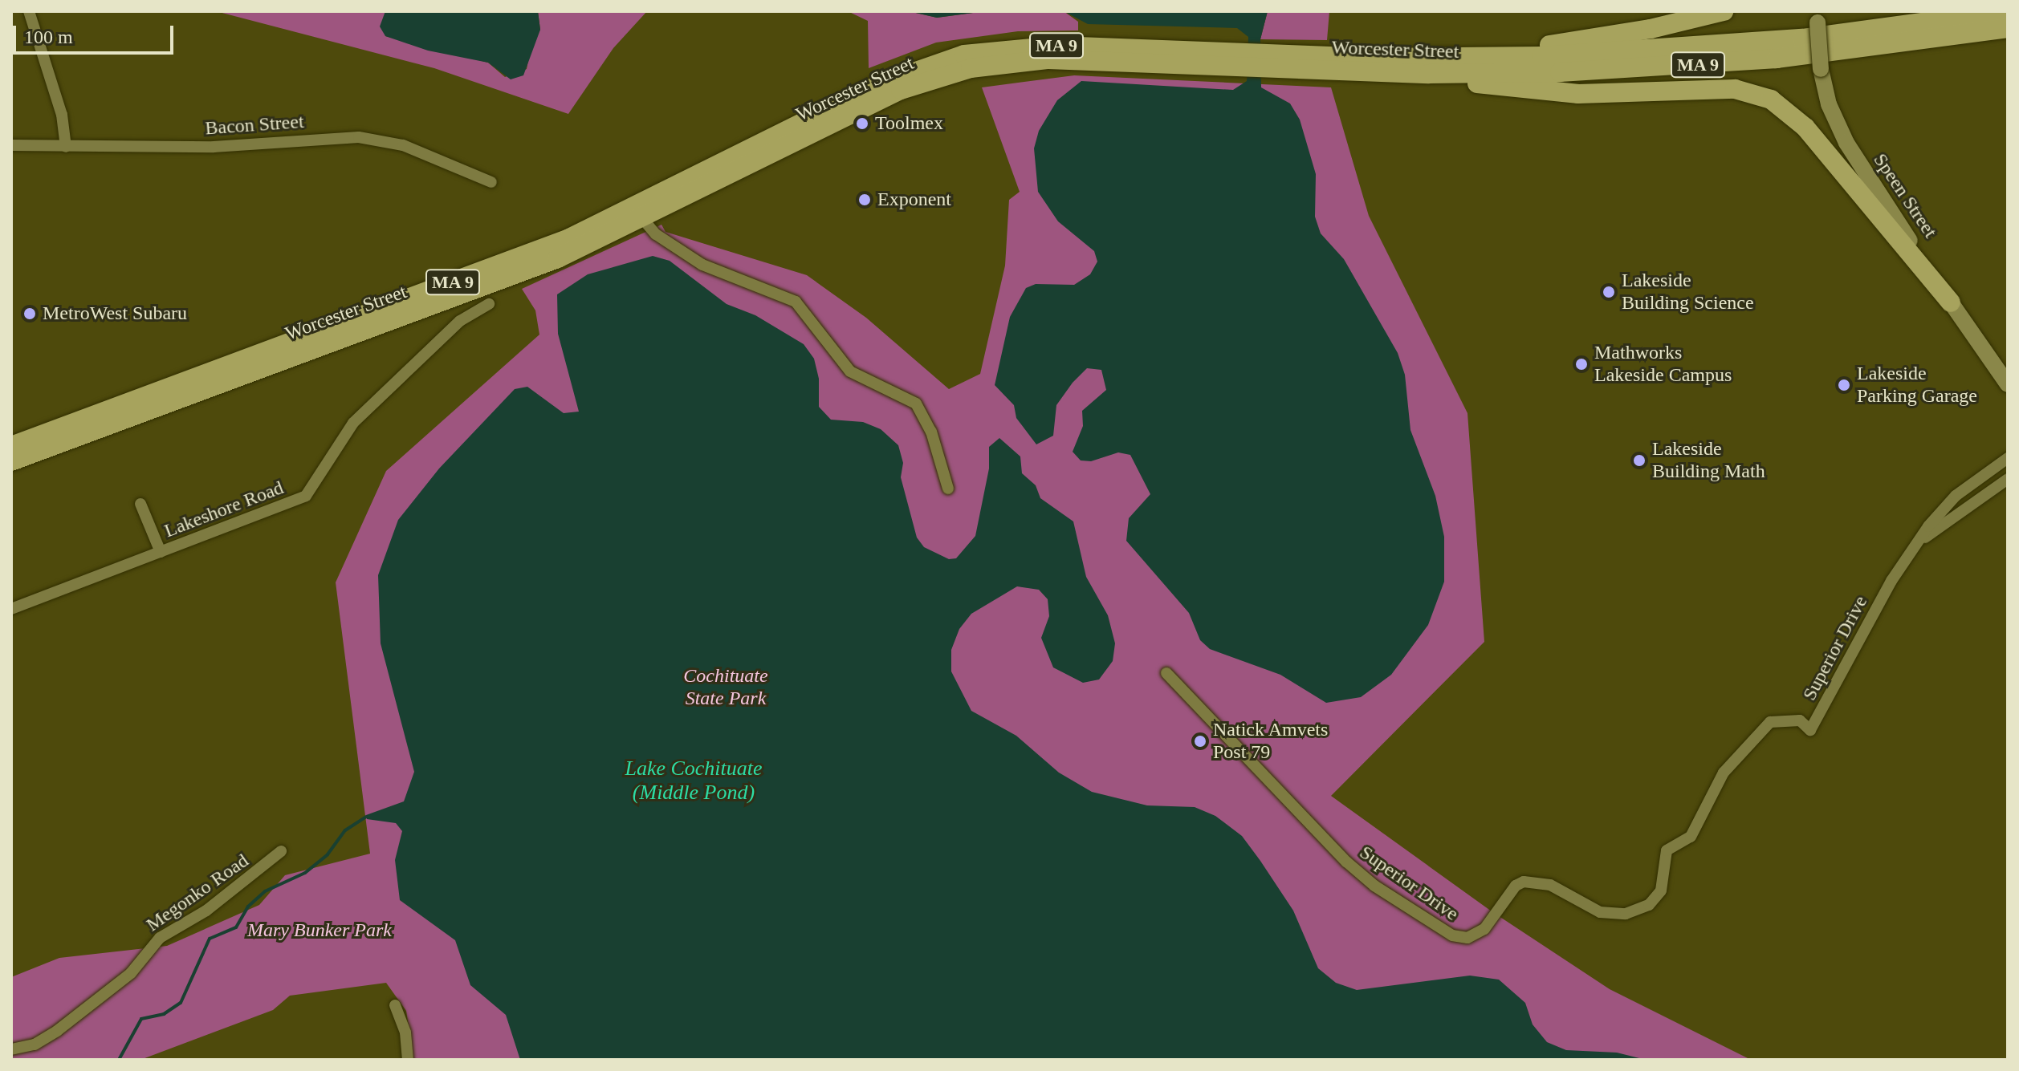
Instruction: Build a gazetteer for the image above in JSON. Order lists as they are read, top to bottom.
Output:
{
  "streets": {
    "highway": ["MA 9", "Worcester Street"],
    "main road": ["Speen Street"],
    "street": [
      "Bacon Street",
      "Lakeshore Road",
      "Superior Drive",
      "Megonko Road"
    ]
  },
  "water": ["Lake Cochituate (Middle Pond)"],
  "parks": ["Cochituate State Park", "Mary Bunker Park"],
  "places": [
    "Toolmex",
    "Exponent",
    "Lakeside Building Science",
    "MetroWest Subaru",
    "Mathworks Lakeside Campus",
    "Lakeside Parking Garage",
    "Lakeside Building Math",
    "Natick Amvets Post 79"
  ],
  "scale_bar": "100 m"
}
